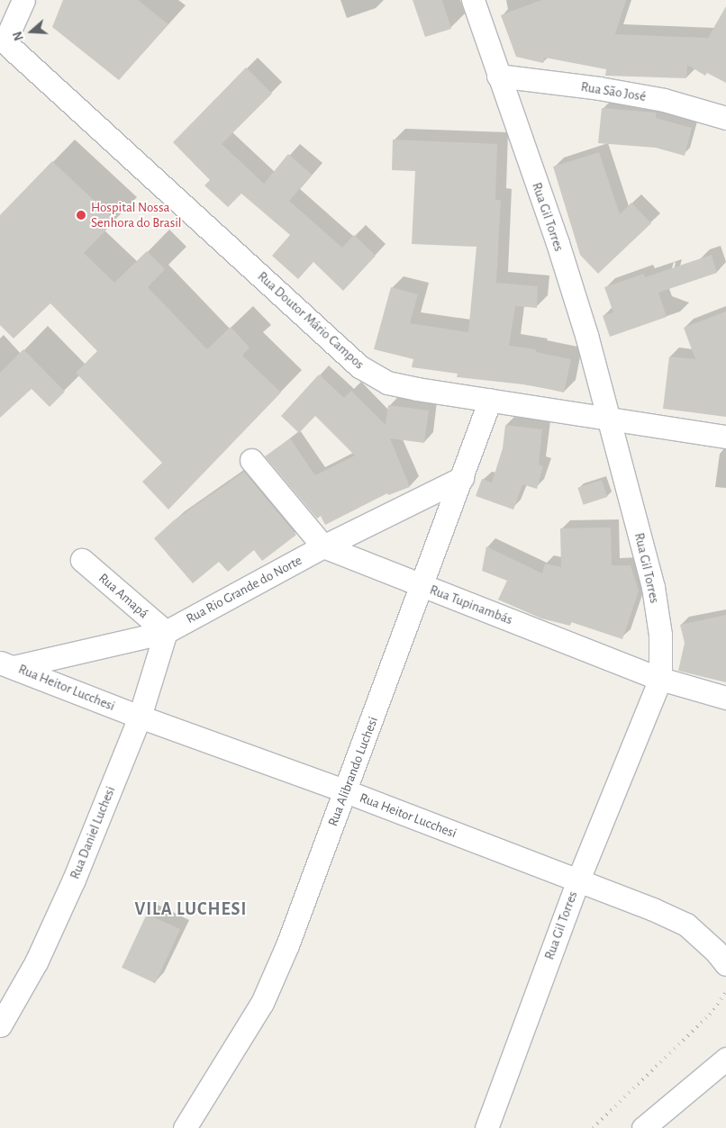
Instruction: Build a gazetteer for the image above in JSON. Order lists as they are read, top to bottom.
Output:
{
  "streets": {
    "street": [
      "Rua São José",
      "Rua Gil Torres",
      "Rua Doutor Mário Campos",
      "Rua Rio Grande do Norte",
      "Rua Amapá",
      "Rua Tupinambás",
      "Rua Heitor Lucchesi",
      "Rua Alibrando Luchesi",
      "Rua Daniel Luchesi"
    ]
  },
  "crossings": [
    ["Rua São José", "Rua Gil Torres"],
    ["Rua Gil Torres", "Rua Doutor Mário Campos"],
    ["Rua Gil Torres", "Rua Tupinambás"],
    ["Rua Gil Torres", "Rua Heitor Lucchesi"],
    ["Rua Doutor Mário Campos", "Rua Alibrando Luchesi"],
    ["Rua Rio Grande do Norte", "Rua Amapá"],
    ["Rua Rio Grande do Norte", "Rua Tupinambás"],
    ["Rua Rio Grande do Norte", "Rua Heitor Lucchesi"],
    ["Rua Rio Grande do Norte", "Rua Alibrando Luchesi"],
    ["Rua Rio Grande do Norte", "Rua Daniel Luchesi"],
    ["Rua Amapá", "Rua Daniel Luchesi"],
    ["Rua Tupinambás", "Rua Alibrando Luchesi"],
    ["Rua Heitor Lucchesi", "Rua Alibrando Luchesi"],
    ["Rua Heitor Lucchesi", "Rua Daniel Luchesi"]
  ],
  "districts": ["VILA LUCHESI"],
  "places": ["Hospital Nossa Senhora do Brasil"],
  "north": "left"
}
